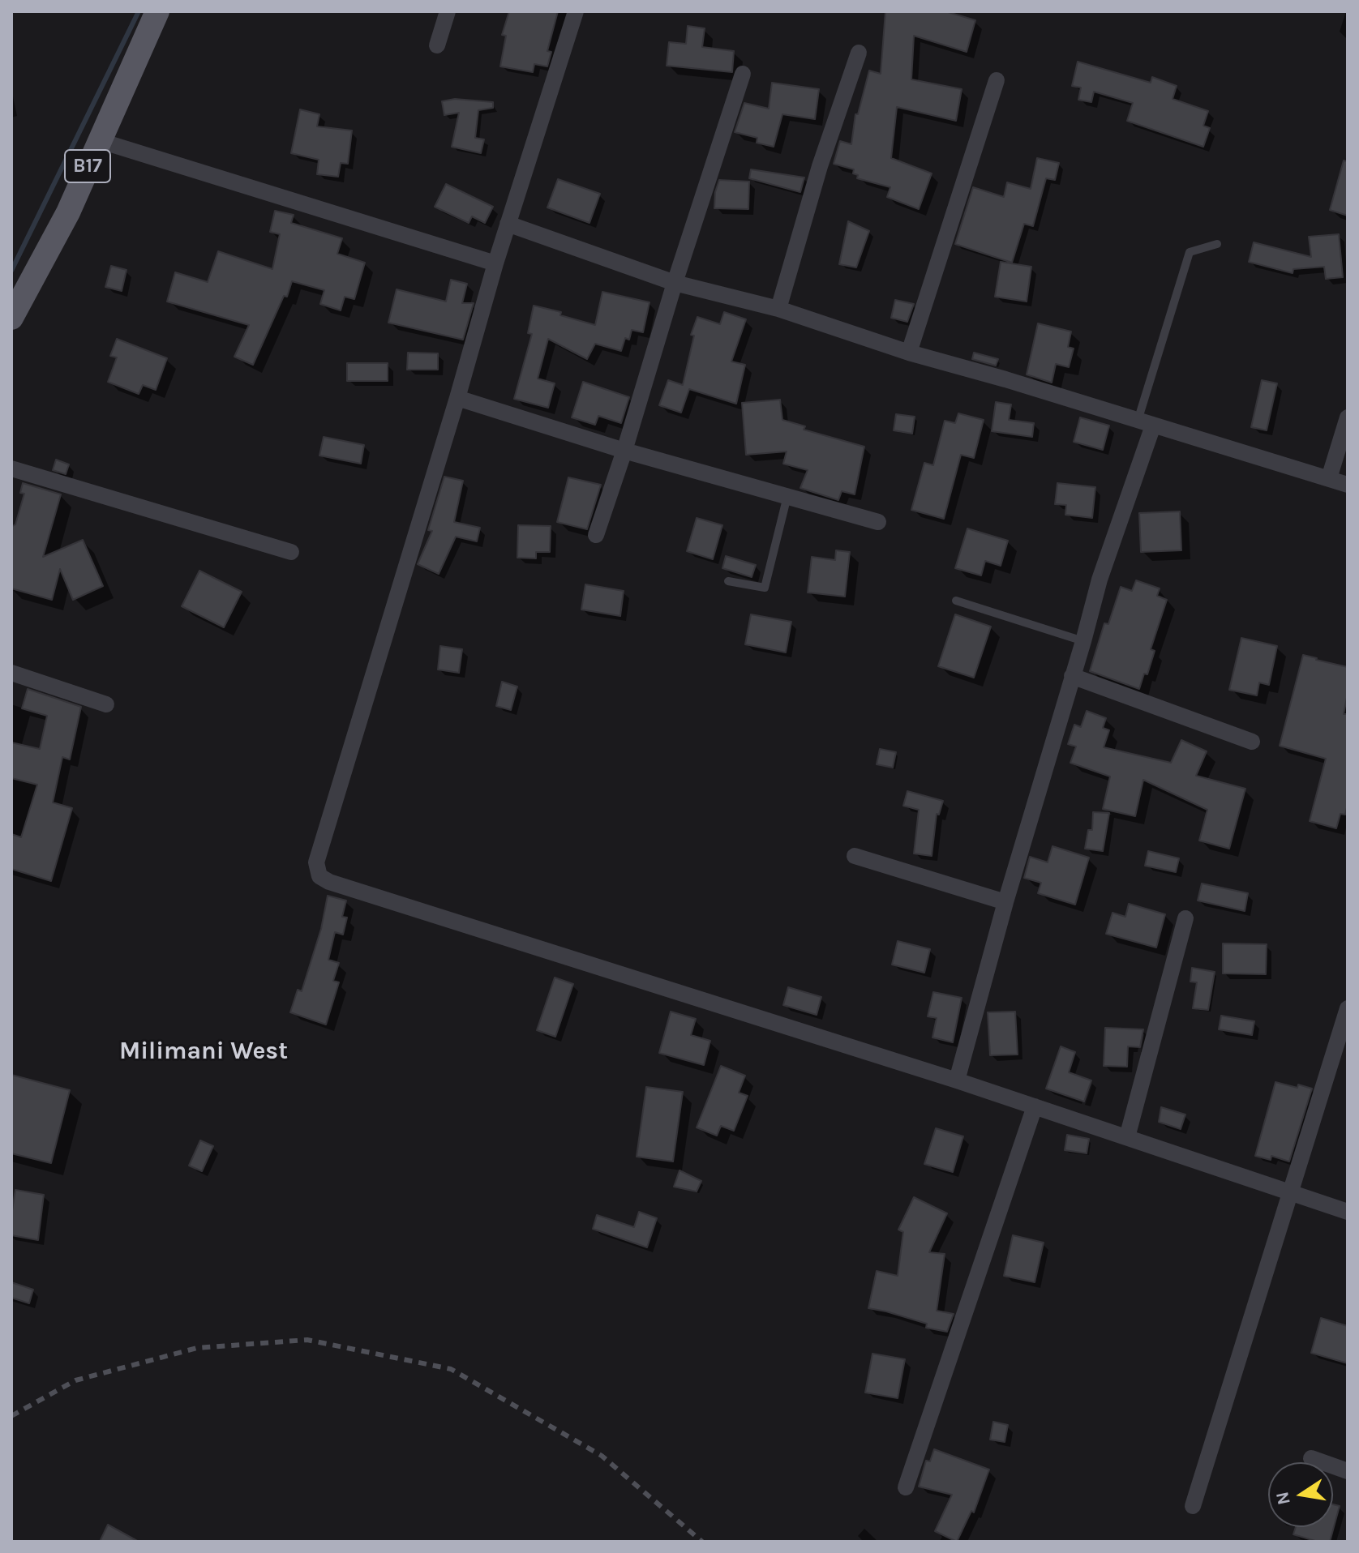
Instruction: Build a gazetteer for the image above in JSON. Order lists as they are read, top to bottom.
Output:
{
  "streets": {
    "main road": ["B17"]
  },
  "districts": ["Milimani West"],
  "north": "left"
}
